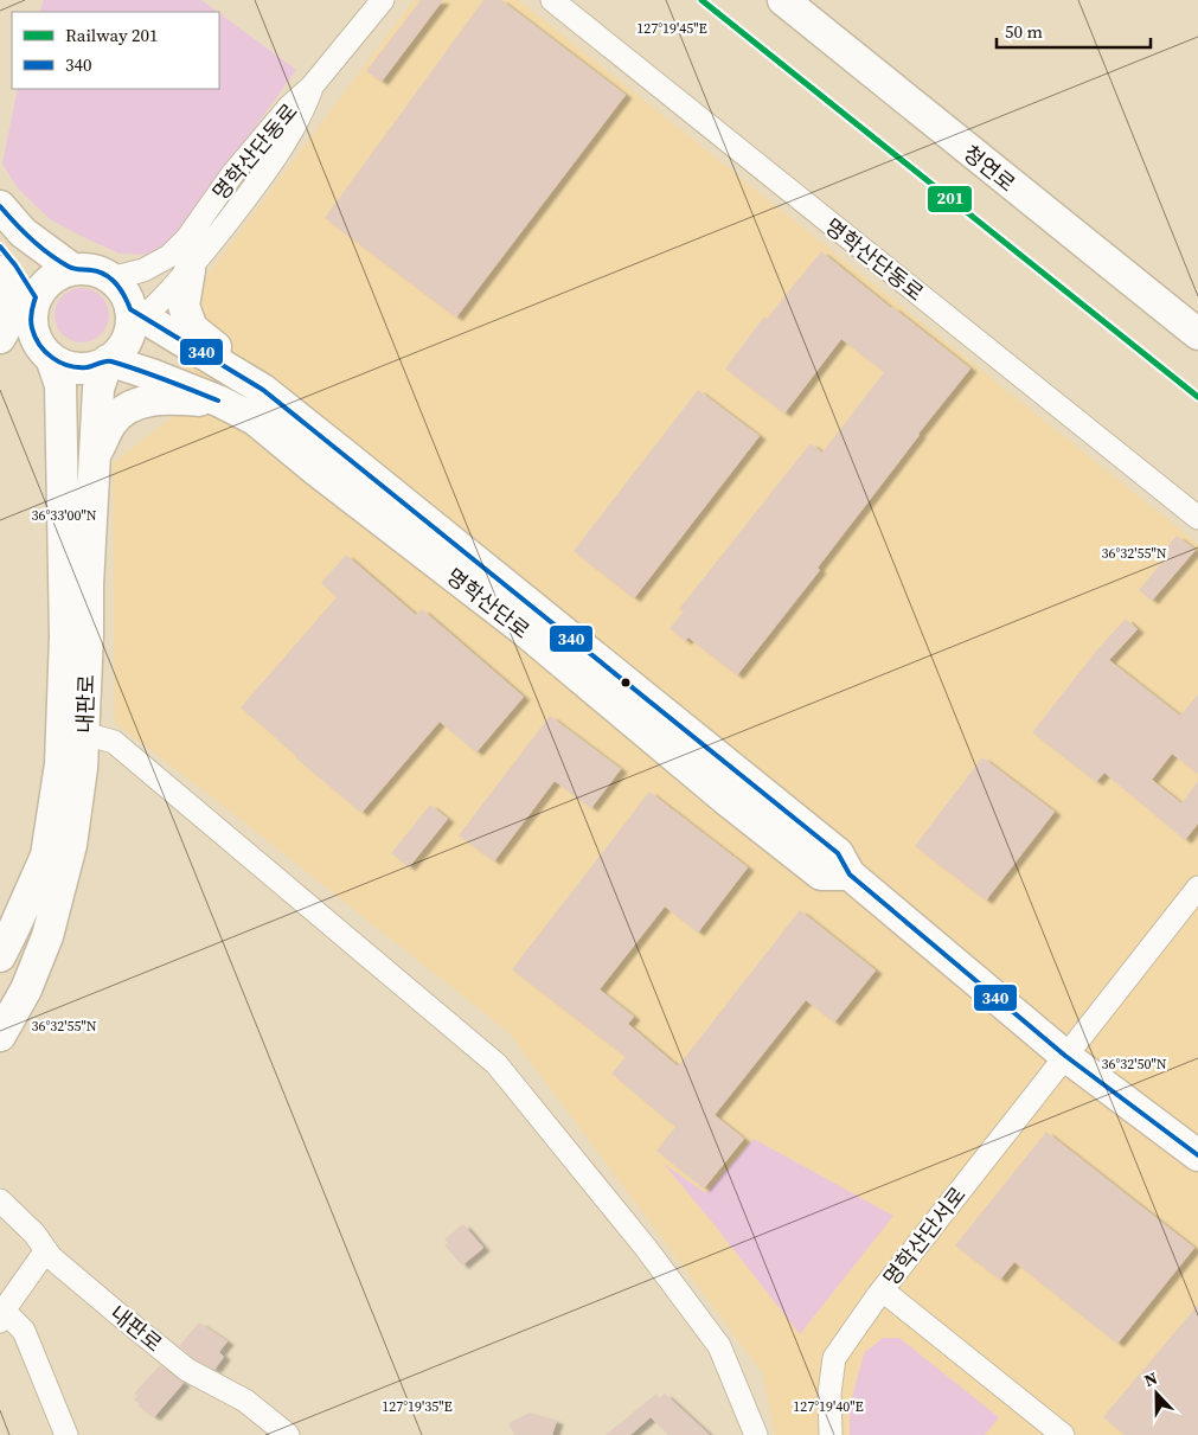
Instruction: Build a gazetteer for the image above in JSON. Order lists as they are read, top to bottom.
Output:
{
  "streets": {
    "street": [
      "명학산단동로",
      "청연로",
      "명학산단로",
      "내판로",
      "명학산단서로"
    ]
  },
  "crossings": [
    ["명학산단동로", "명학산단로"],
    ["명학산단동로", "내판로"],
    ["명학산단로", "내판로"],
    ["명학산단로", "명학산단서로"]
  ],
  "lines": ["rail line 201", "transit line 340"],
  "legend": ["Railway 201", "340"],
  "scale_bar": "50 m",
  "north": "top",
  "coordinates": [
    "127°19'45\"E",
    "36°33'00\"N",
    "36°32'55\"N",
    "36°32'50\"N",
    "127°19'35\"E",
    "127°19'40\"E"
  ]
}
